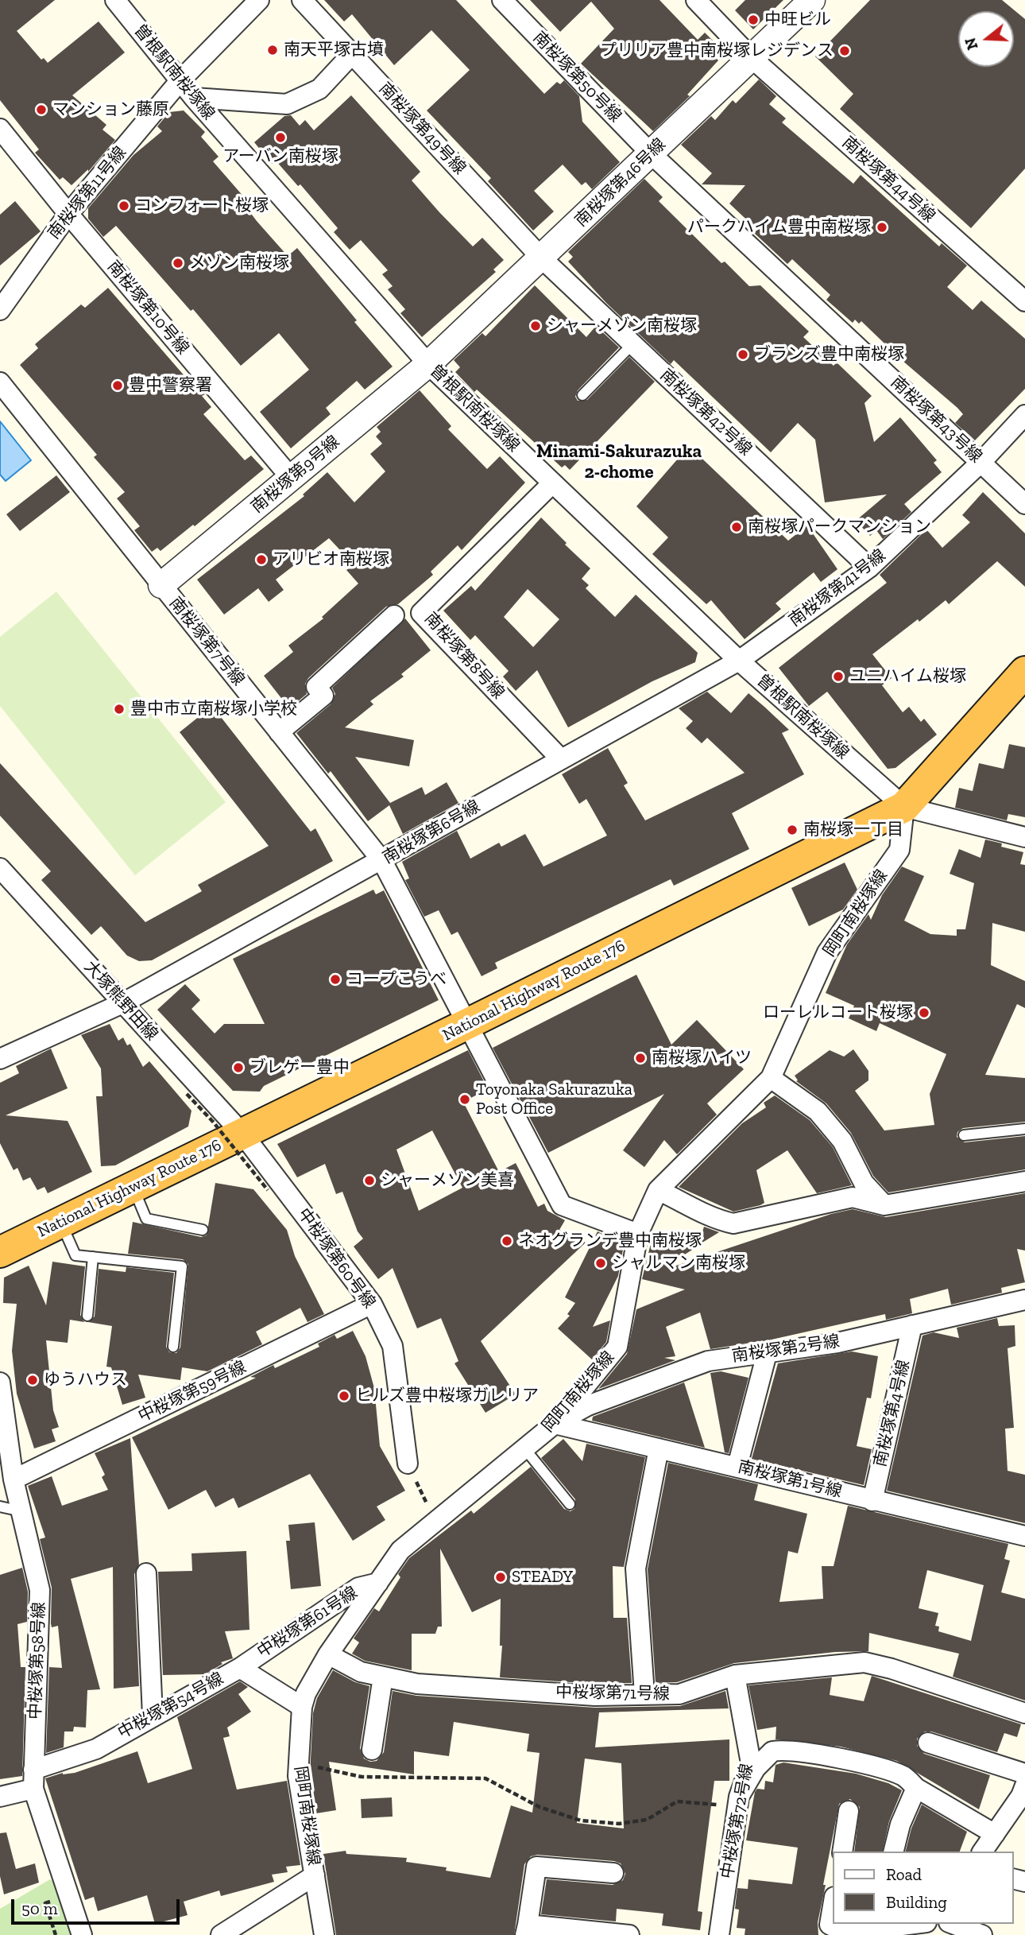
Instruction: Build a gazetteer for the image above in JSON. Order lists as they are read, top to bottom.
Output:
{
  "streets": {
    "highway": ["National Highway Route 176"],
    "street": [
      "曽根駅南桜塚線",
      "南桜塚第50号線",
      "南桜塚第49号線",
      "南桜塚第44号線",
      "南桜塚第46号線",
      "南桜塚第11号線",
      "南桜塚第10号線",
      "南桜塚第42号線",
      "南桜塚第43号線",
      "南桜塚第9号線",
      "南桜塚第41号線",
      "南桜塚第7号線",
      "南桜塚第8号線",
      "南桜塚第6号線",
      "岡町南桜塚線",
      "大塚熊野田線",
      "中桜塚第60号線",
      "南桜塚第2号線",
      "中桜塚第59号線",
      "南桜塚第4号線",
      "南桜塚第1号線",
      "中桜塚第61号線",
      "中桜塚第58号線",
      "中桜塚第71号線",
      "中桜塚第54号線",
      "中桜塚第72号線"
    ]
  },
  "crossings": [
    ["曽根駅南桜塚線", "南桜塚第46号線"],
    ["曽根駅南桜塚線", "南桜塚第11号線"],
    ["曽根駅南桜塚線", "南桜塚第9号線"],
    ["曽根駅南桜塚線", "南桜塚第41号線"],
    ["曽根駅南桜塚線", "南桜塚第8号線"],
    ["曽根駅南桜塚線", "南桜塚第6号線"],
    ["曽根駅南桜塚線", "岡町南桜塚線"],
    ["曽根駅南桜塚線", "National Highway Route 176"],
    ["南桜塚第50号線", "南桜塚第46号線"],
    ["南桜塚第50号線", "南桜塚第43号線"],
    ["南桜塚第49号線", "南桜塚第46号線"],
    ["南桜塚第49号線", "南桜塚第42号線"],
    ["南桜塚第44号線", "南桜塚第46号線"],
    ["南桜塚第46号線", "南桜塚第42号線"],
    ["南桜塚第46号線", "南桜塚第43号線"],
    ["南桜塚第46号線", "南桜塚第9号線"],
    ["南桜塚第11号線", "南桜塚第10号線"],
    ["南桜塚第10号線", "南桜塚第9号線"],
    ["南桜塚第42号線", "南桜塚第41号線"],
    ["南桜塚第43号線", "南桜塚第41号線"],
    ["南桜塚第9号線", "南桜塚第7号線"],
    ["南桜塚第41号線", "南桜塚第6号線"],
    ["南桜塚第7号線", "南桜塚第6号線"],
    ["南桜塚第7号線", "岡町南桜塚線"],
    ["南桜塚第7号線", "National Highway Route 176"],
    ["南桜塚第8号線", "南桜塚第6号線"],
    ["南桜塚第6号線", "大塚熊野田線"],
    ["岡町南桜塚線", "National Highway Route 176"],
    ["岡町南桜塚線", "南桜塚第2号線"],
    ["岡町南桜塚線", "南桜塚第1号線"],
    ["岡町南桜塚線", "中桜塚第61号線"],
    ["岡町南桜塚線", "中桜塚第71号線"],
    ["岡町南桜塚線", "中桜塚第54号線"],
    ["National Highway Route 176", "大塚熊野田線"],
    ["National Highway Route 176", "中桜塚第60号線"],
    ["大塚熊野田線", "中桜塚第60号線"],
    ["中桜塚第60号線", "中桜塚第59号線"],
    ["南桜塚第2号線", "南桜塚第4号線"],
    ["南桜塚第2号線", "南桜塚第1号線"],
    ["中桜塚第59号線", "中桜塚第58号線"],
    ["南桜塚第4号線", "南桜塚第1号線"],
    ["中桜塚第61号線", "中桜塚第54号線"],
    ["中桜塚第58号線", "中桜塚第54号線"],
    ["中桜塚第71号線", "中桜塚第72号線"]
  ],
  "districts": ["Minami-Sakurazuka 2-chome"],
  "places": [
    "中旺ビル",
    "南天平塚古墳",
    "プリリア豊中南桜塚レジデンス",
    "マンション藤原",
    "アーバン南桜塚",
    "コンフォート桜塚",
    "パークハイム豊中南桜塚",
    "メゾン南桜塚",
    "シャーメゾン南桜塚",
    "ブランズ豊中南桜塚",
    "豊中警察署",
    "南桜塚パークマンション",
    "アリビオ南桜塚",
    "ユニハイム桜塚",
    "豊中市立南桜塚小学校",
    "南桜塚一丁目",
    "コープこうべ",
    "ローレルコート桜塚",
    "南桜塚ハイツ",
    "ブレゲー豊中",
    "Toyonaka Sakurazuka Post Office",
    "シャーメゾン美喜",
    "ネオグランデ豊中南桜塚",
    "シャルマン南桜塚",
    "ゆうハウス",
    "ヒルズ豊中桜塚ガレリア",
    "STEADY"
  ],
  "legend": ["Road", "Building"],
  "scale_bar": "50 m",
  "north": "left"
}
